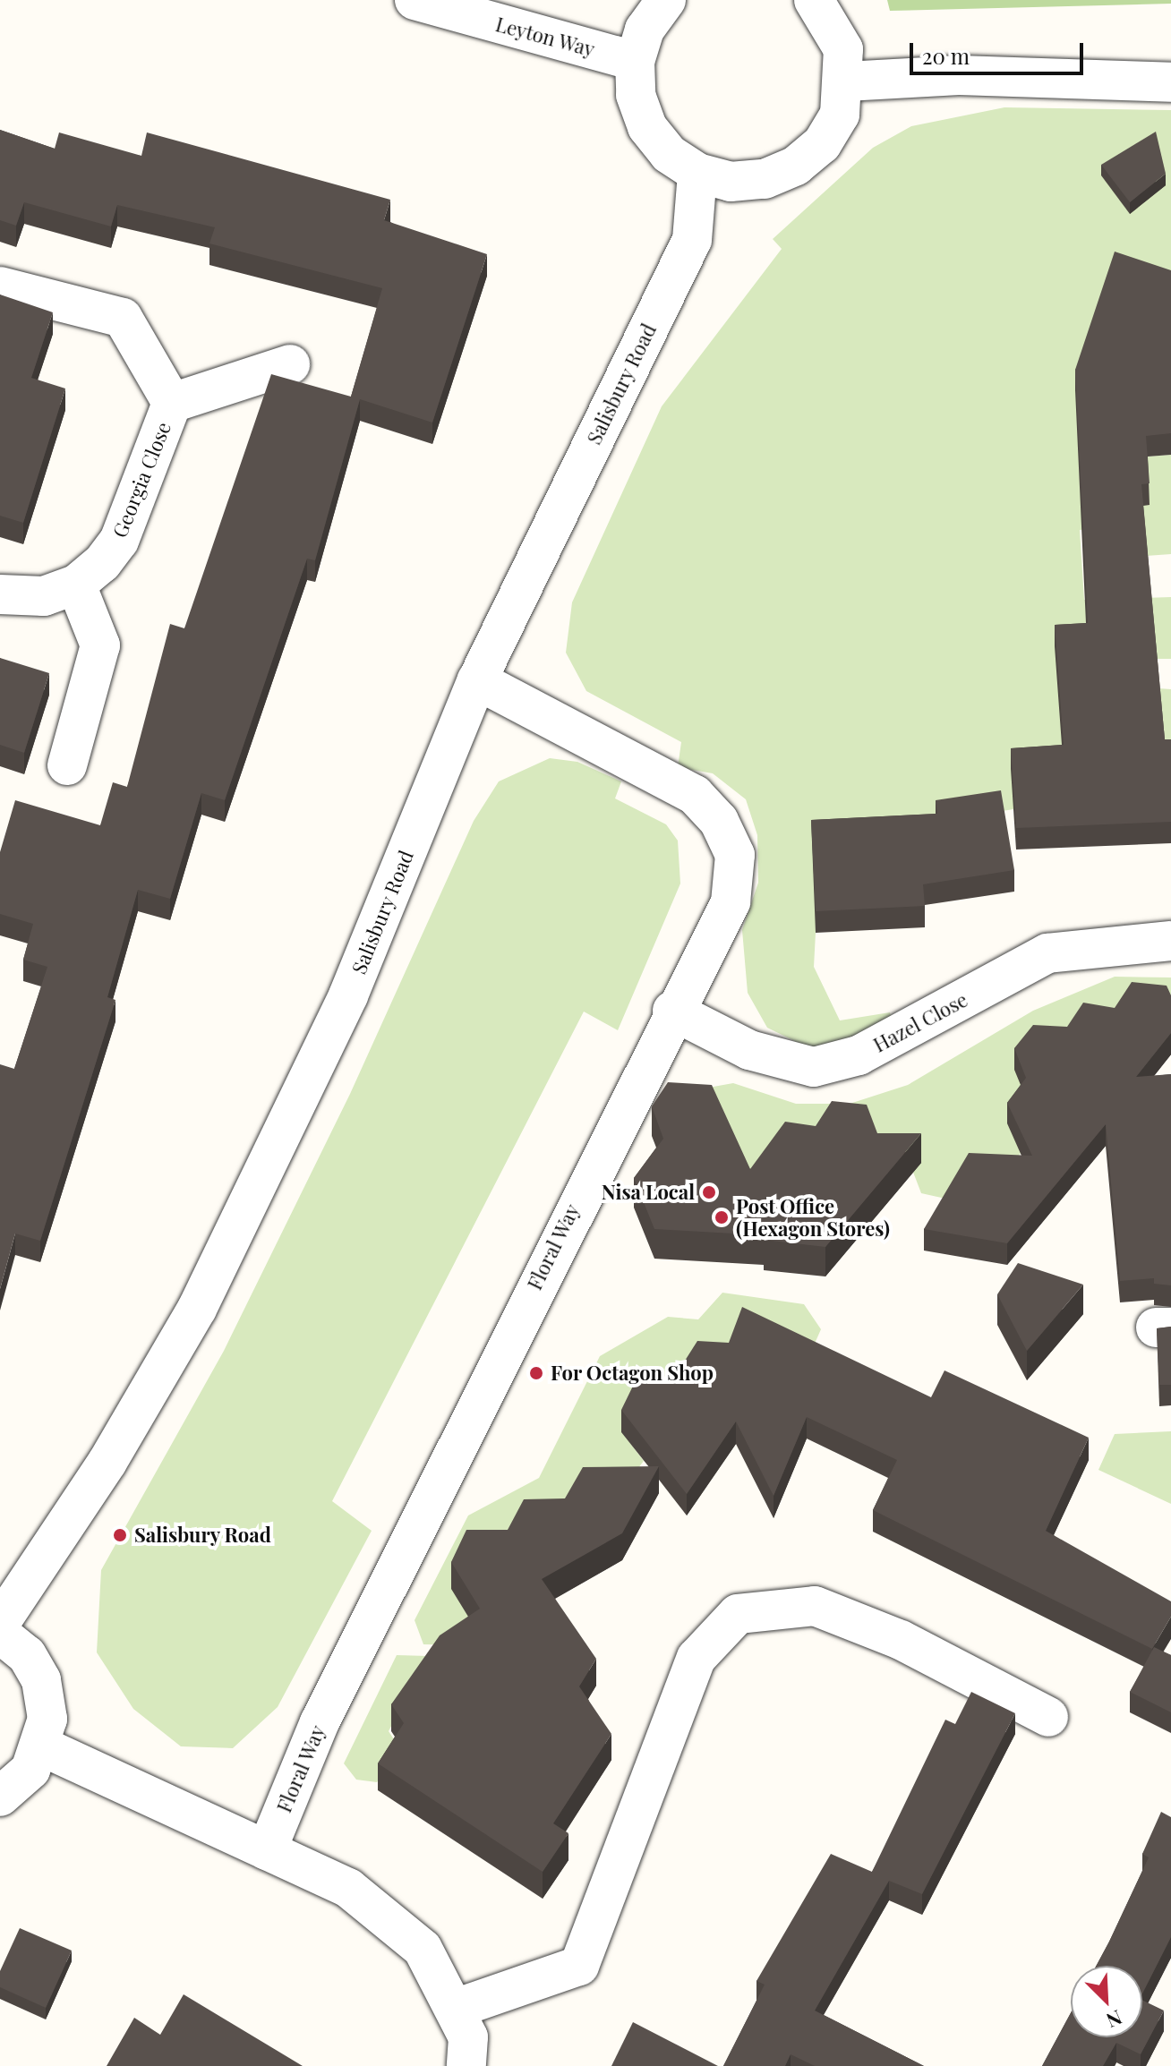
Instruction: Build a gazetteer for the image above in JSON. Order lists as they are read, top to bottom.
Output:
{
  "streets": {
    "street": [
      "Leyton Way",
      "Salisbury Road",
      "Georgia Close",
      "Hazel Close",
      "Floral Way"
    ]
  },
  "crossings": [
    ["Salisbury Road", "Floral Way"],
    ["Hazel Close", "Floral Way"]
  ],
  "places": [
    "Nisa Local",
    "Post Office (Hexagon Stores)",
    "For Octagon Shop",
    "Salisbury Road"
  ],
  "scale_bar": "20 m",
  "north": "bottom right"
}
